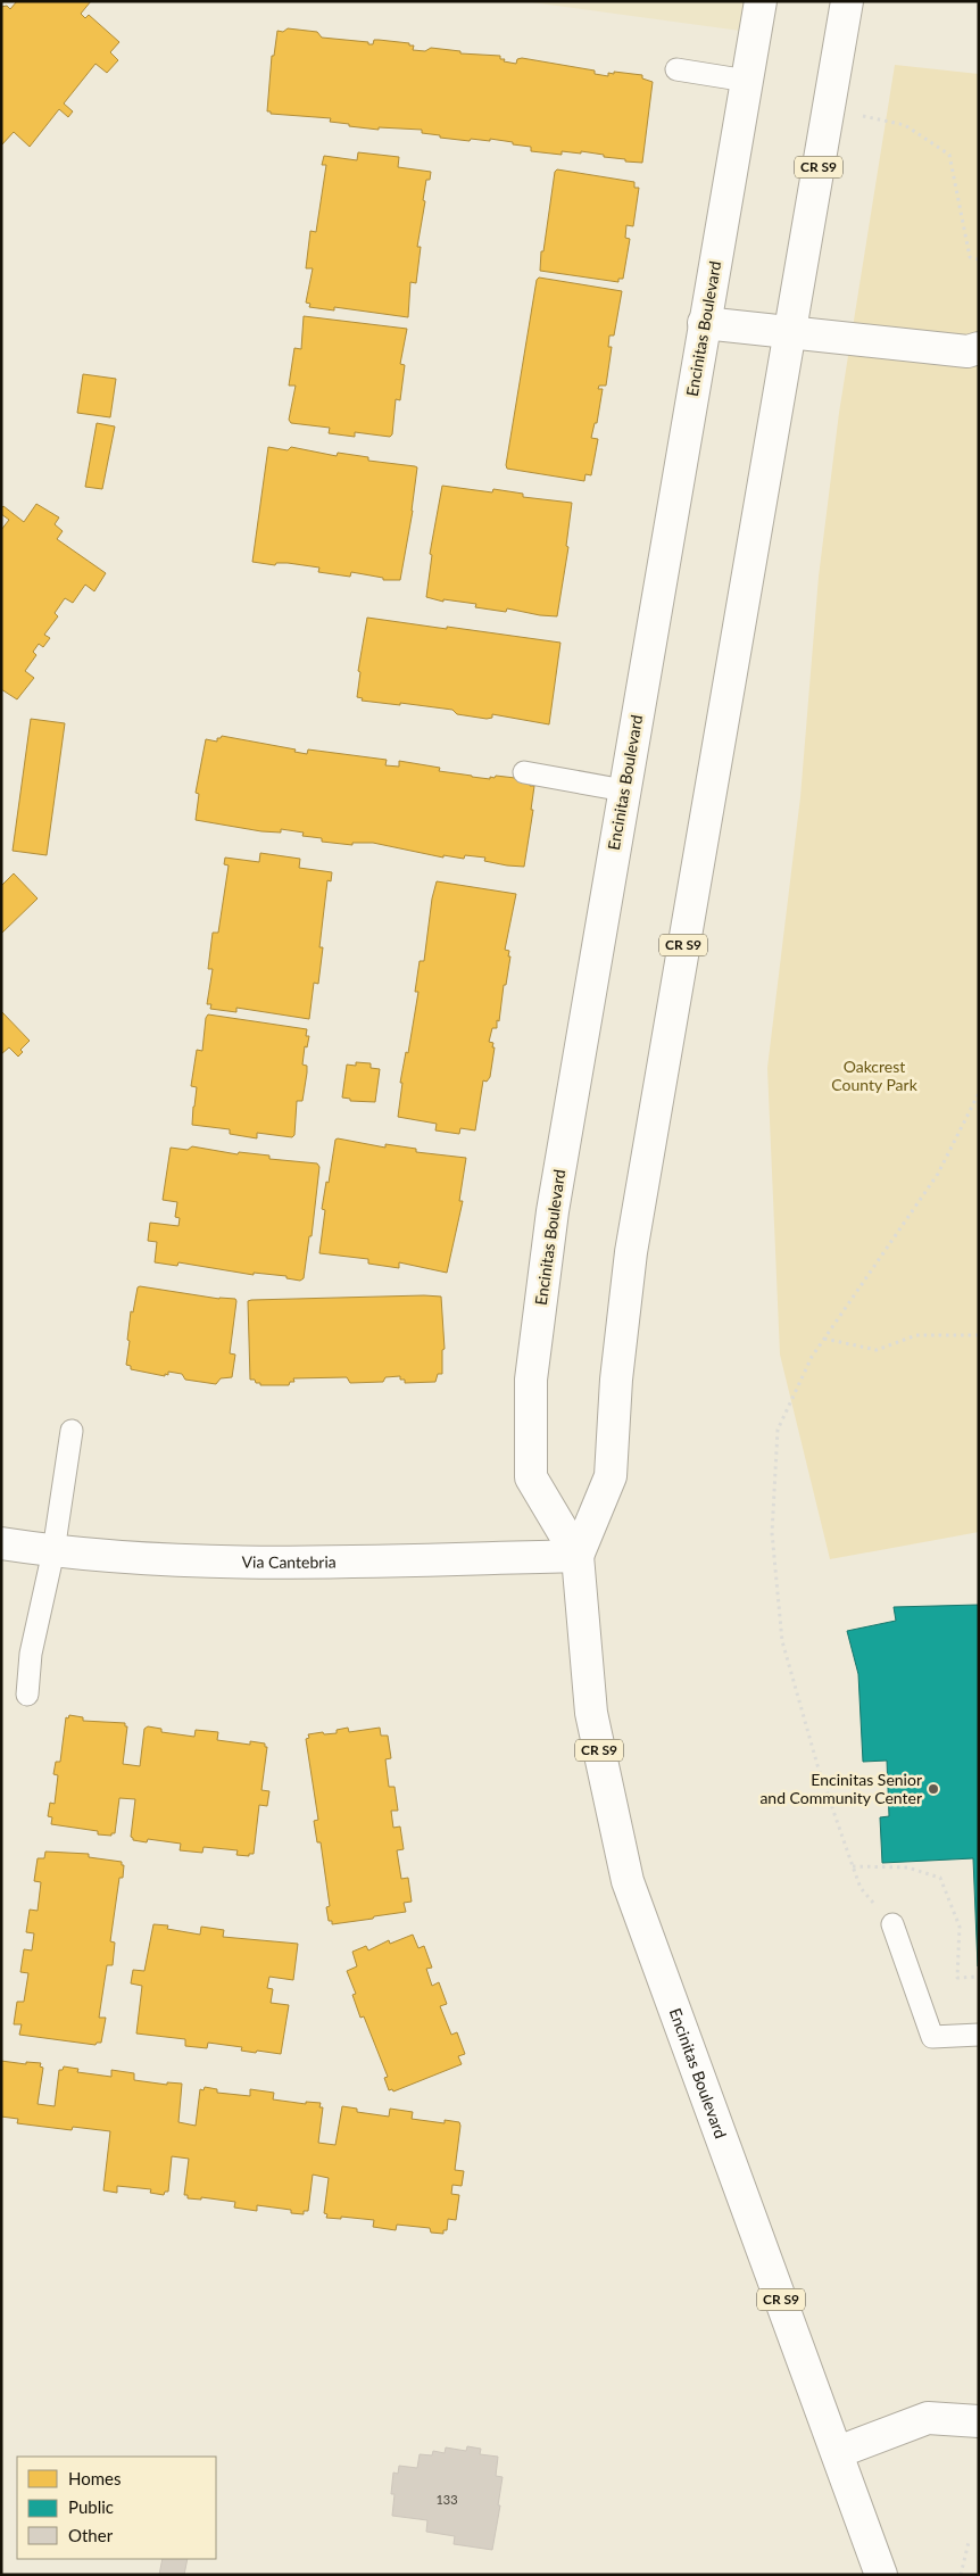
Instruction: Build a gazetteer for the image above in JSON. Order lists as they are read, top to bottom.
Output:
{
  "streets": {
    "main road": ["CR S9", "Encinitas Boulevard", "Via Cantebria"]
  },
  "crossings": [
    ["Encinitas Boulevard", "Via Cantebria"]
  ],
  "parks": ["Oakcrest County Park"],
  "places": ["Encinitas Senior and Community Center"],
  "house_numbers": ["133"],
  "legend": ["Homes", "Public", "Other"]
}
